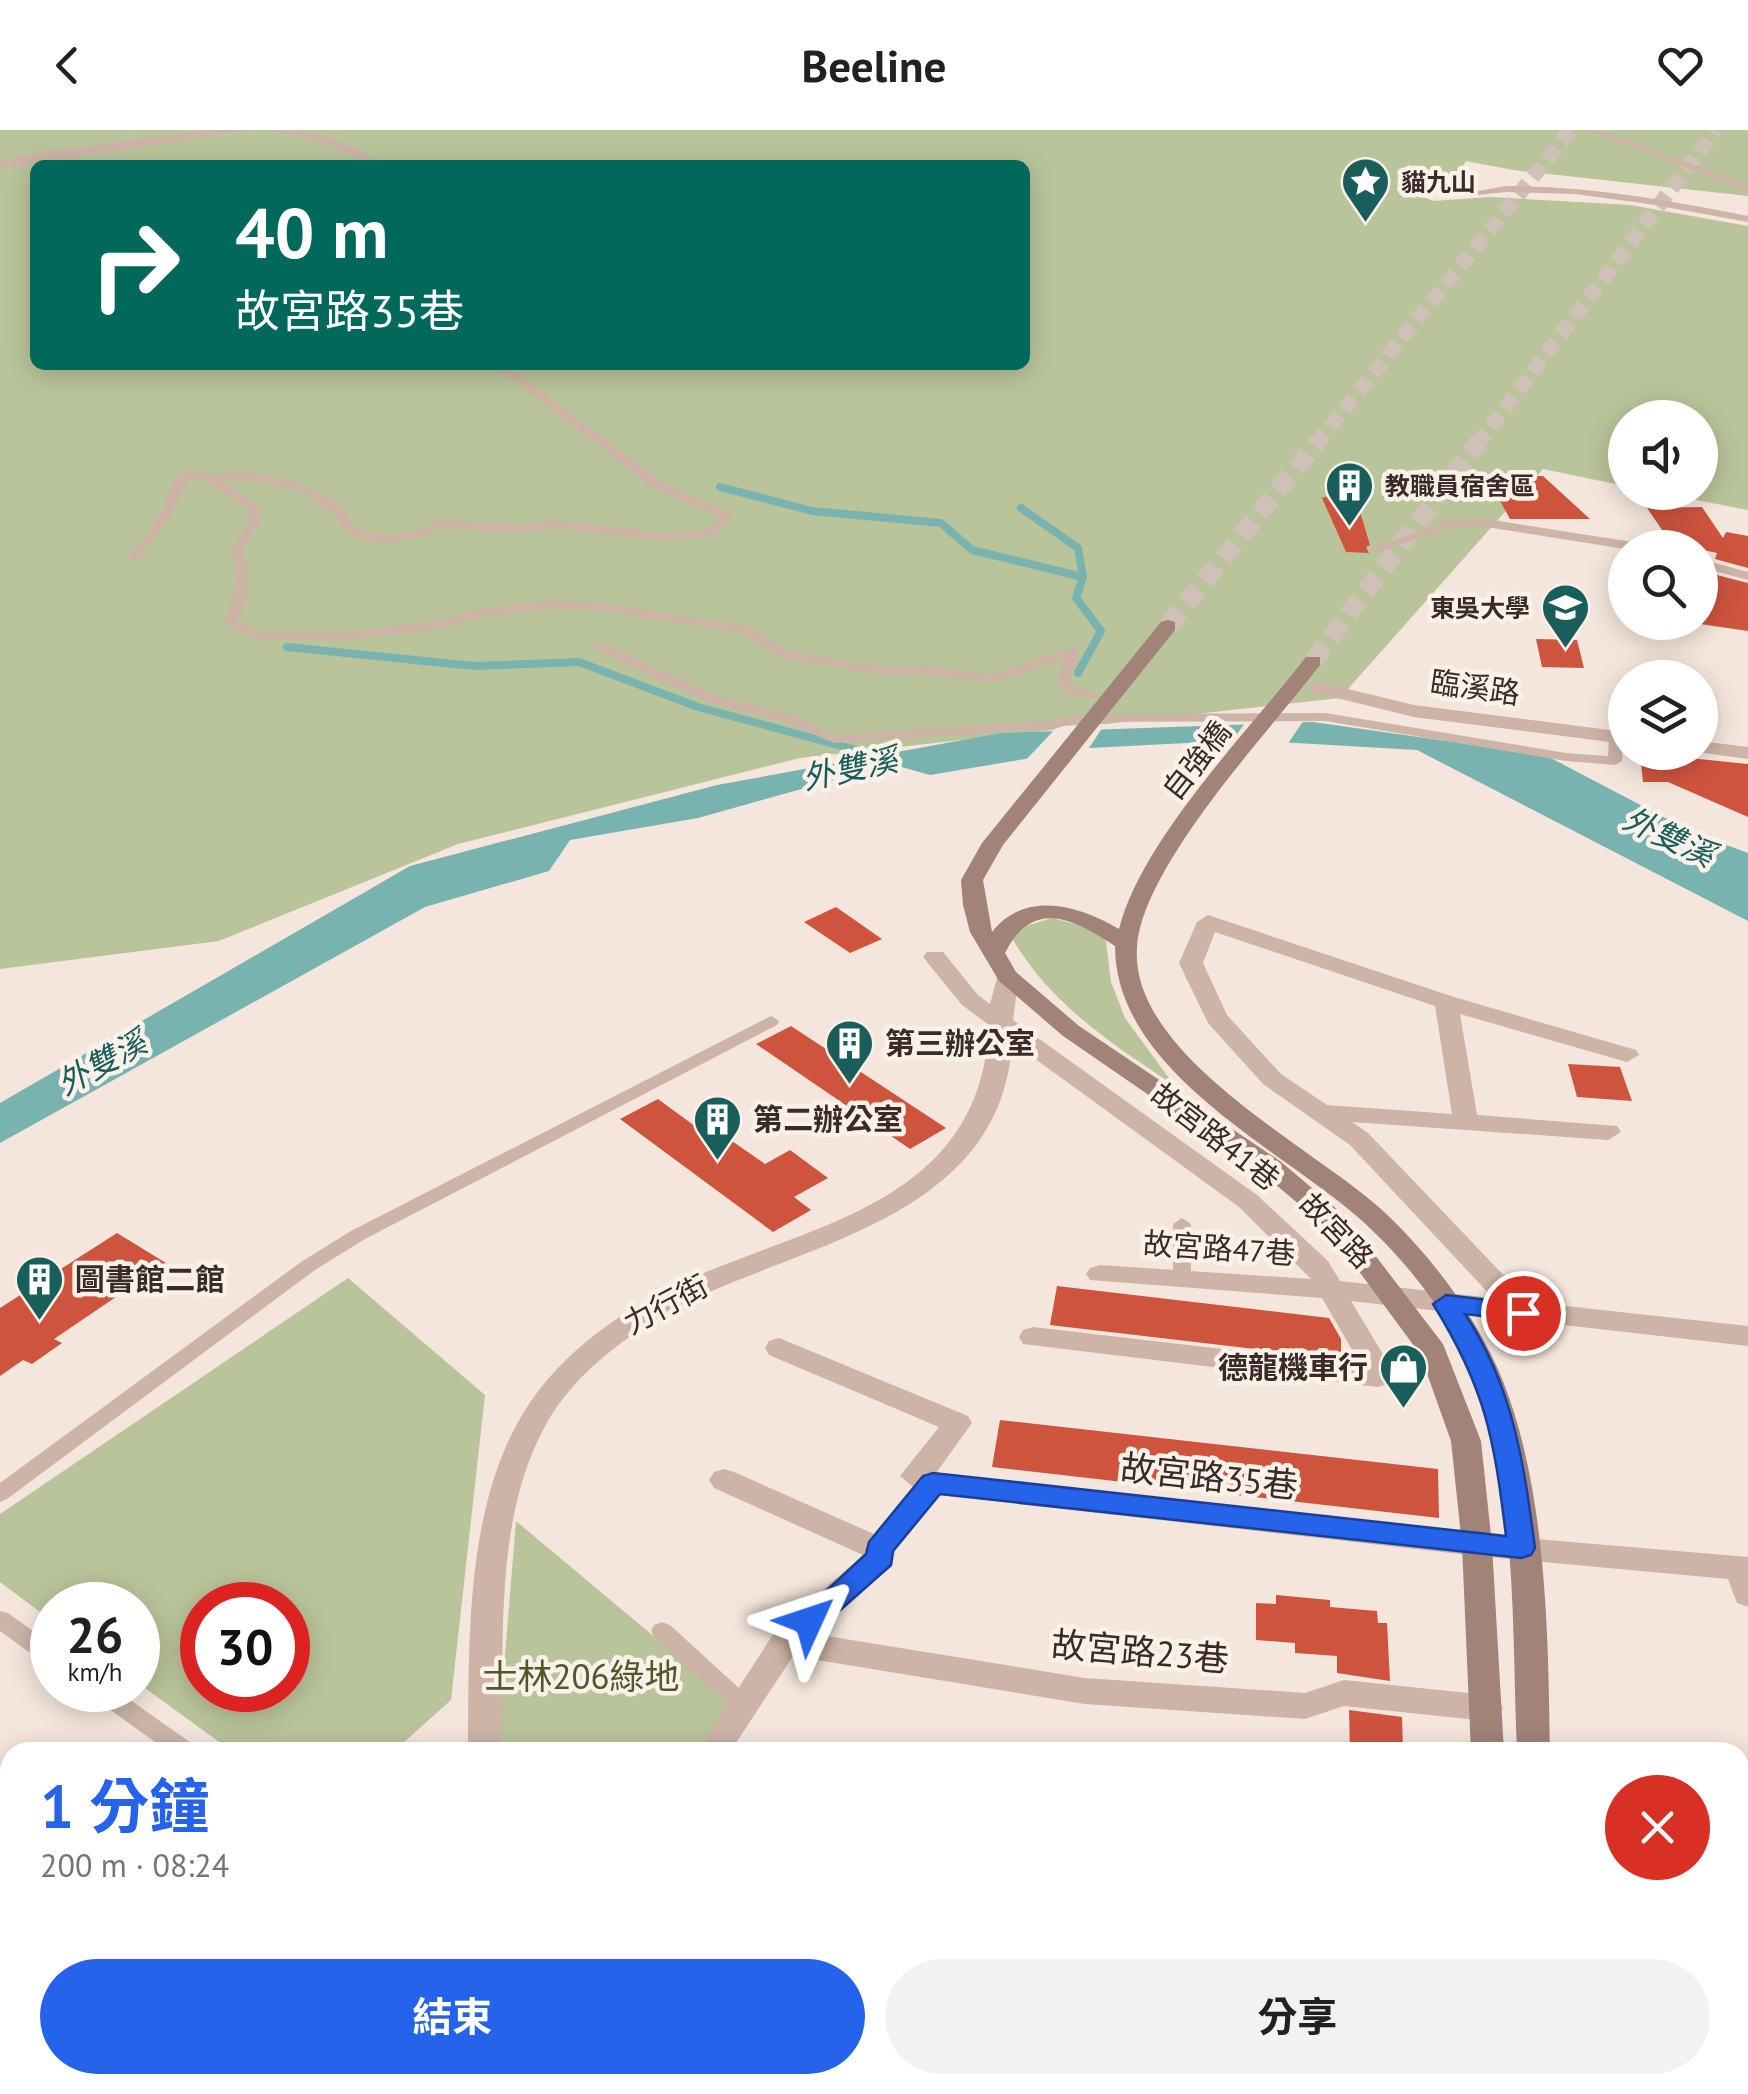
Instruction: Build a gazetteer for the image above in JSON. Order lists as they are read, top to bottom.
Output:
{
  "streets": {
    "main road": ["自強橋", "故宮路"],
    "street": [
      "臨溪路",
      "故宮路41巷",
      "故宮路47巷",
      "力行街",
      "故宮路35巷",
      "故宮路23巷"
    ]
  },
  "crossings": [
    ["自強橋", "故宮路"],
    ["故宮路41巷", "故宮路47巷"],
    ["故宮路", "故宮路47巷"],
    ["故宮路", "力行街"],
    ["故宮路", "故宮路35巷"],
    ["故宮路", "故宮路23巷"]
  ],
  "water": ["外雙溪"],
  "parks": ["士林206綠地"],
  "places": {
    "place": ["貓九山"],
    "building": [
      "教職員宿舍區",
      "第三辦公室",
      "第二辦公室",
      "圖書館二館"
    ],
    "school or university": ["東吳大學"],
    "shop": ["德龍機車行"]
  },
  "page": {
    "header": "Beeline",
    "turn": ["40 m", "故宮路35巷"],
    "speed": "26 km/h",
    "limit": "30",
    "heading": ["1 分鐘", "200 m · 08:24"],
    "buttons": ["結束", "分享"]
  }
}
